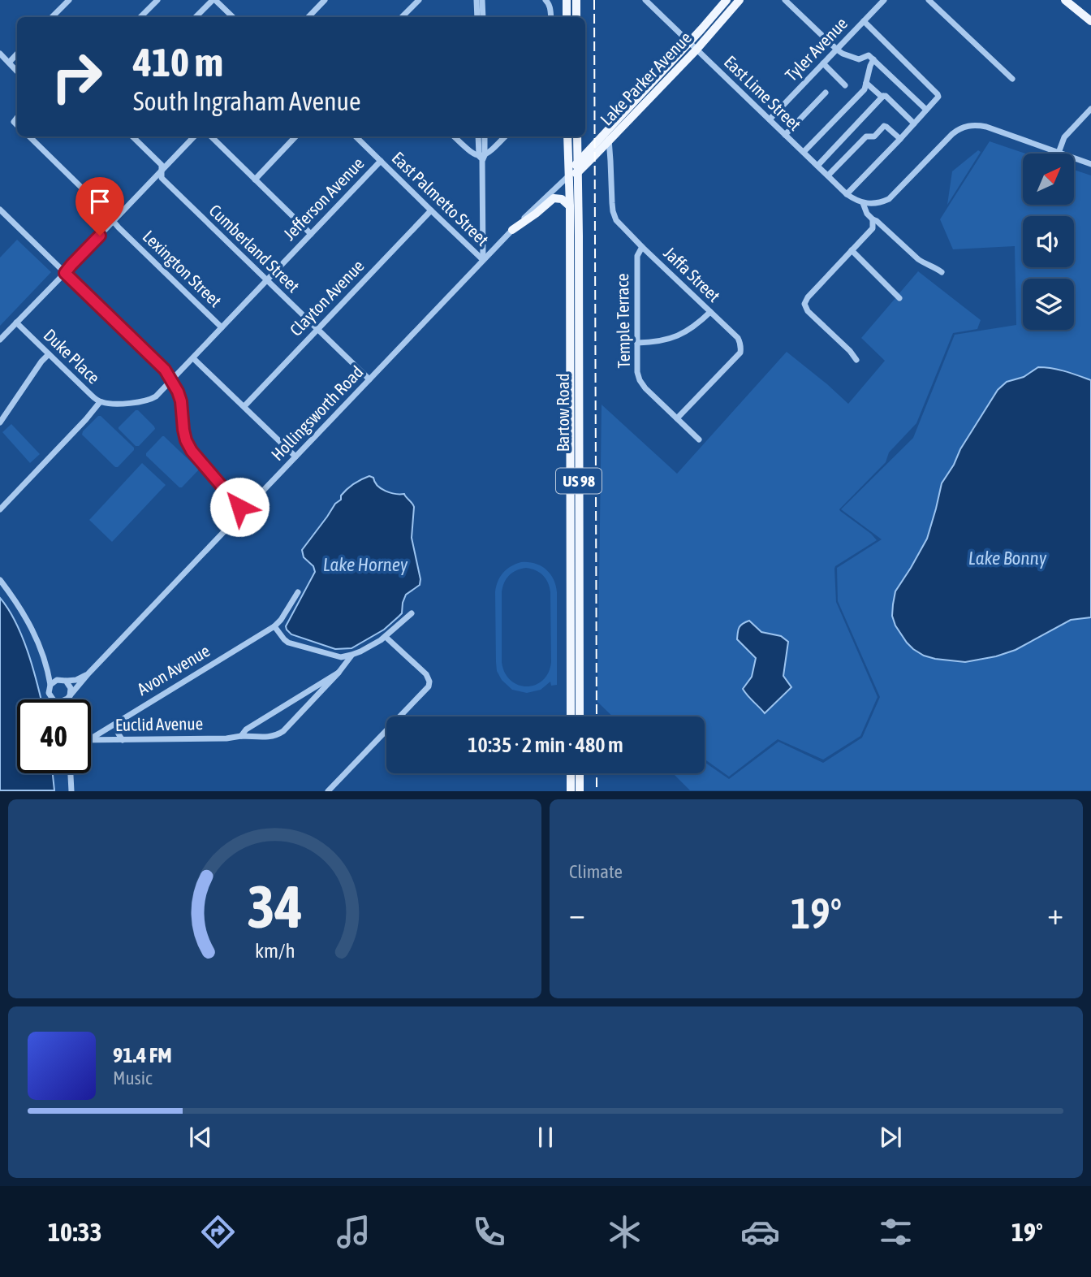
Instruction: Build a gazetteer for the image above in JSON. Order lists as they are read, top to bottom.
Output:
{
  "streets": {
    "main road": ["Lake Parker Avenue", "Bartow Road", "US 98"],
    "street": [
      "Tyler Avenue",
      "East Lime Street",
      "Jefferson Avenue",
      "East Palmetto Street",
      "Cumberland Street",
      "Lexington Street",
      "Jaffa Street",
      "Clayton Avenue",
      "Temple Terrace",
      "Duke Place",
      "Hollingsworth Road",
      "Avon Avenue",
      "Euclid Avenue"
    ]
  },
  "crossings": [
    ["Tyler Avenue", "East Lime Street"],
    ["Lake Parker Avenue", "East Lime Street"],
    ["Lake Parker Avenue", "Jaffa Street"],
    ["Lake Parker Avenue", "Bartow Road"],
    ["Lake Parker Avenue", "Hollingsworth Road"],
    ["Jefferson Avenue", "East Palmetto Street"],
    ["Jefferson Avenue", "Cumberland Street"],
    ["Jefferson Avenue", "Lexington Street"],
    ["Jefferson Avenue", "Duke Place"],
    ["East Palmetto Street", "Clayton Avenue"],
    ["East Palmetto Street", "Hollingsworth Road"],
    ["Cumberland Street", "Clayton Avenue"],
    ["Cumberland Street", "Hollingsworth Road"],
    ["Jaffa Street", "Temple Terrace"],
    ["Bartow Road", "Hollingsworth Road"]
  ],
  "water": ["Lake Bonny", "Lake Horney"],
  "north": "top right",
  "page": {
    "turn": ["410 m", "South Ingraham Avenue"],
    "limit": "40",
    "trip": "10:35 · 2 min · 480 m",
    "tile": "Climate",
    "heat": ["−", "19°", "+"],
    "song": ["91.4 FM", "Music"],
    "tabs": ["10:33", "19°"],
    "gauge": ["34", "km/h"]
  }
}
